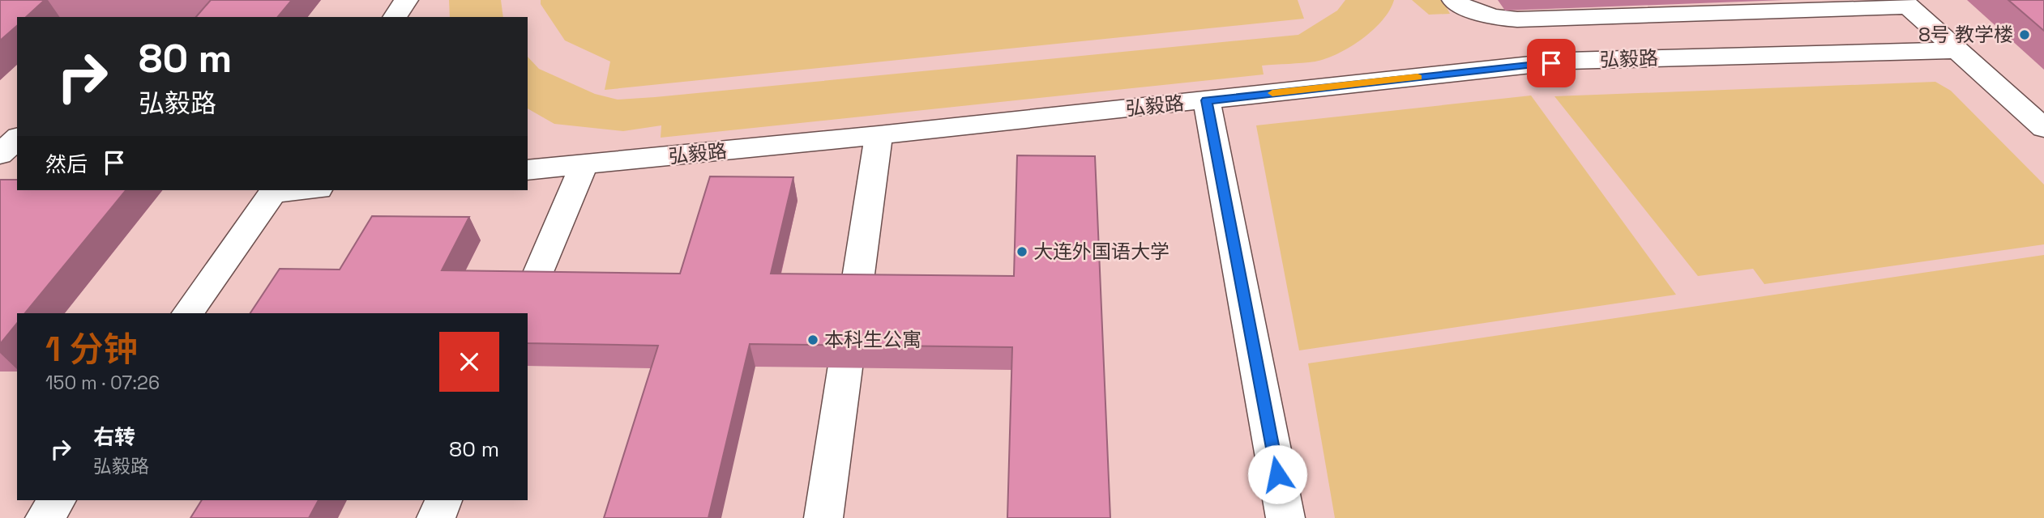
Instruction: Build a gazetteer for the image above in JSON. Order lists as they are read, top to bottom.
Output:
{
  "streets": {
    "street": ["弘毅路"]
  },
  "places": ["8号 教学楼", "大连外国语大学", "本科生公寓"],
  "page": {
    "turn": ["80 m", "弘毅路"],
    "then": "然后",
    "heading": ["1 分钟", "150 m · 07:26"],
    "list": [
      {
        "name": "右转",
        "note": "弘毅路",
        "value": "80 m"
      }
    ]
  }
}
